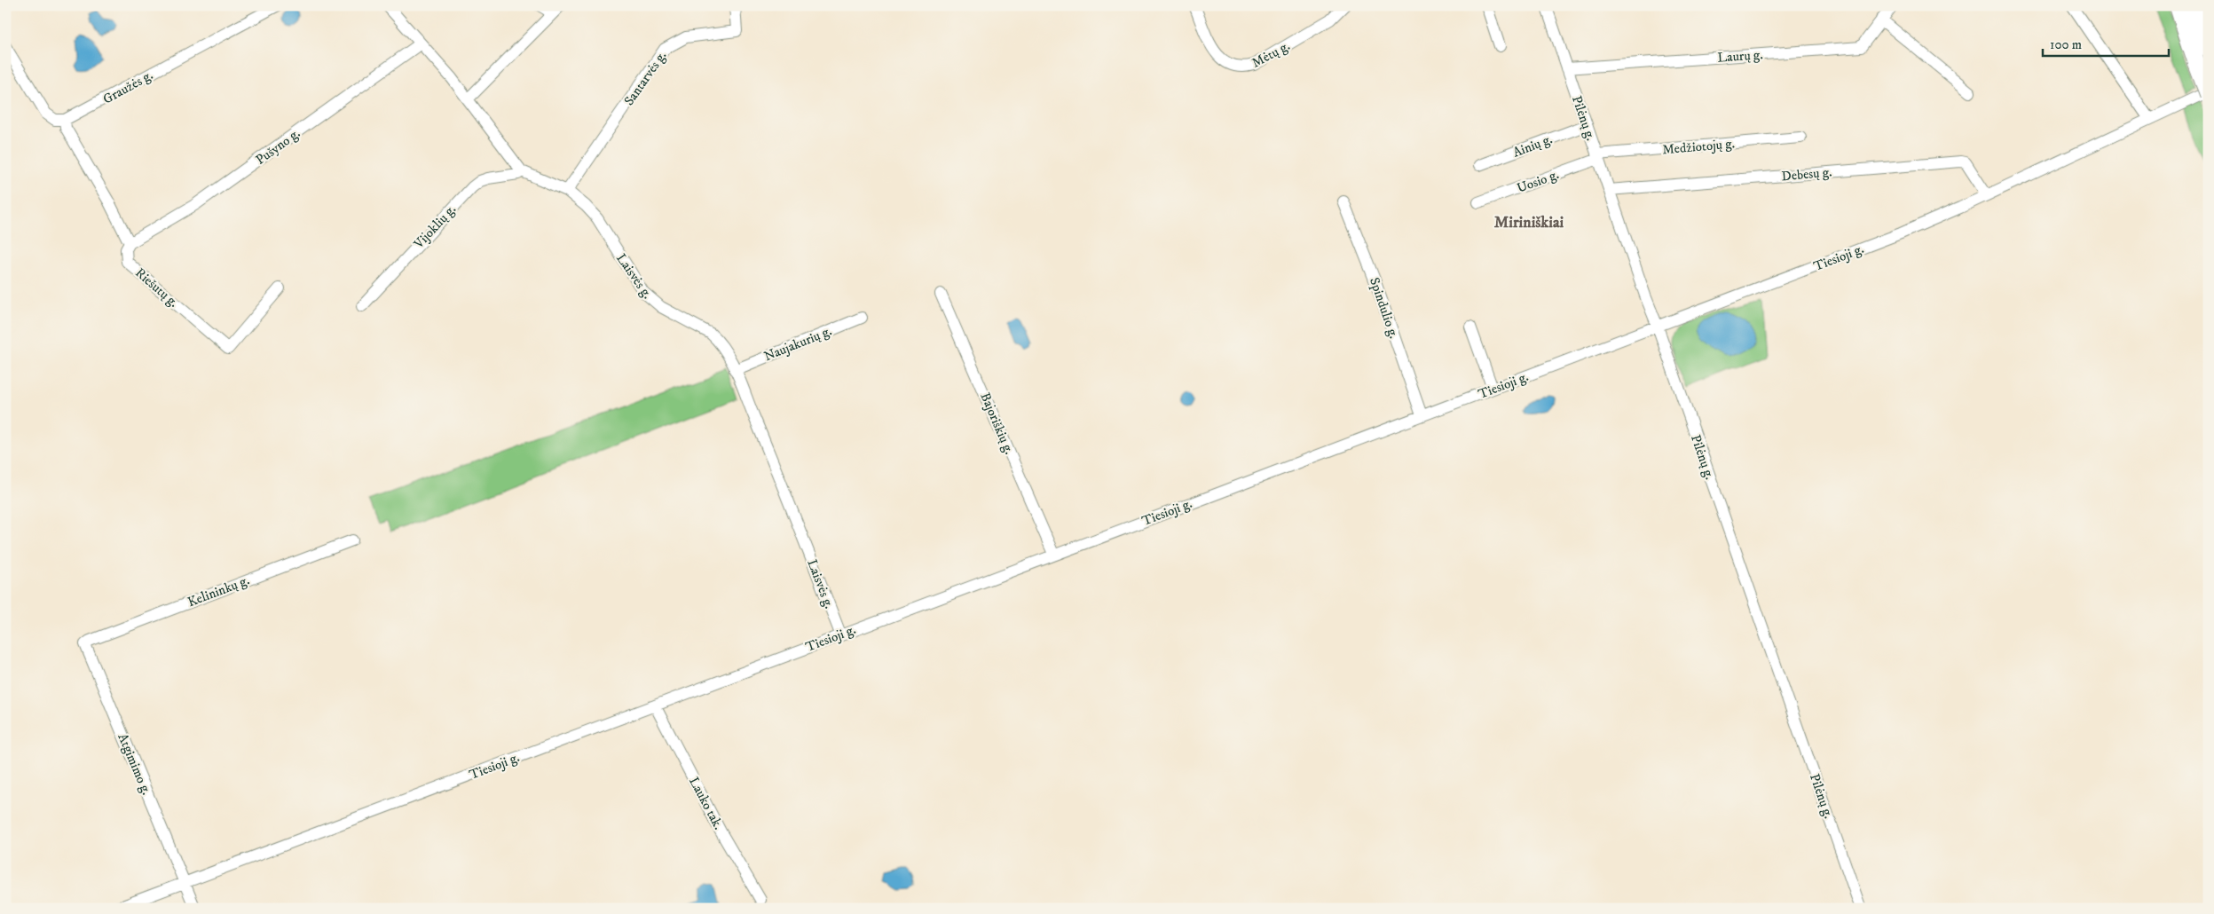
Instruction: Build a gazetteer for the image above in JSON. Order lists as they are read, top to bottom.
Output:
{
  "streets": {
    "street": [
      "Mėtų g.",
      "Laurų g.",
      "Santarvės g.",
      "Graužės g.",
      "Pilėnų g.",
      "Ainių g.",
      "Pušyno g.",
      "Medžiotojų g.",
      "Debesų g.",
      "Uosio g.",
      "Vijoklių g.",
      "Tiesioji g.",
      "Laisvės g.",
      "Riešutų g.",
      "Spindulio g.",
      "Naujakurių g.",
      "Bajoriškių g.",
      "Kelininkų g.",
      "Atgimimo g.",
      "Lauko tak."
    ]
  },
  "crossings": [
    ["Laurų g.", "Pilėnų g."],
    ["Santarvės g.", "Laisvės g."],
    ["Graužės g.", "Riešutų g."],
    ["Pilėnų g.", "Ainių g."],
    ["Pilėnų g.", "Medžiotojų g."],
    ["Pilėnų g.", "Debesų g."],
    ["Pilėnų g.", "Uosio g."],
    ["Pilėnų g.", "Tiesioji g."],
    ["Pušyno g.", "Laisvės g."],
    ["Pušyno g.", "Riešutų g."],
    ["Medžiotojų g.", "Uosio g."],
    ["Debesų g.", "Tiesioji g."],
    ["Vijoklių g.", "Laisvės g."],
    ["Tiesioji g.", "Laisvės g."],
    ["Tiesioji g.", "Spindulio g."],
    ["Tiesioji g.", "Bajoriškių g."],
    ["Tiesioji g.", "Atgimimo g."],
    ["Tiesioji g.", "Lauko tak."],
    ["Laisvės g.", "Naujakurių g."],
    ["Kelininkų g.", "Atgimimo g."]
  ],
  "districts": ["Miriniškiai"],
  "scale_bar": "100 m"
}
